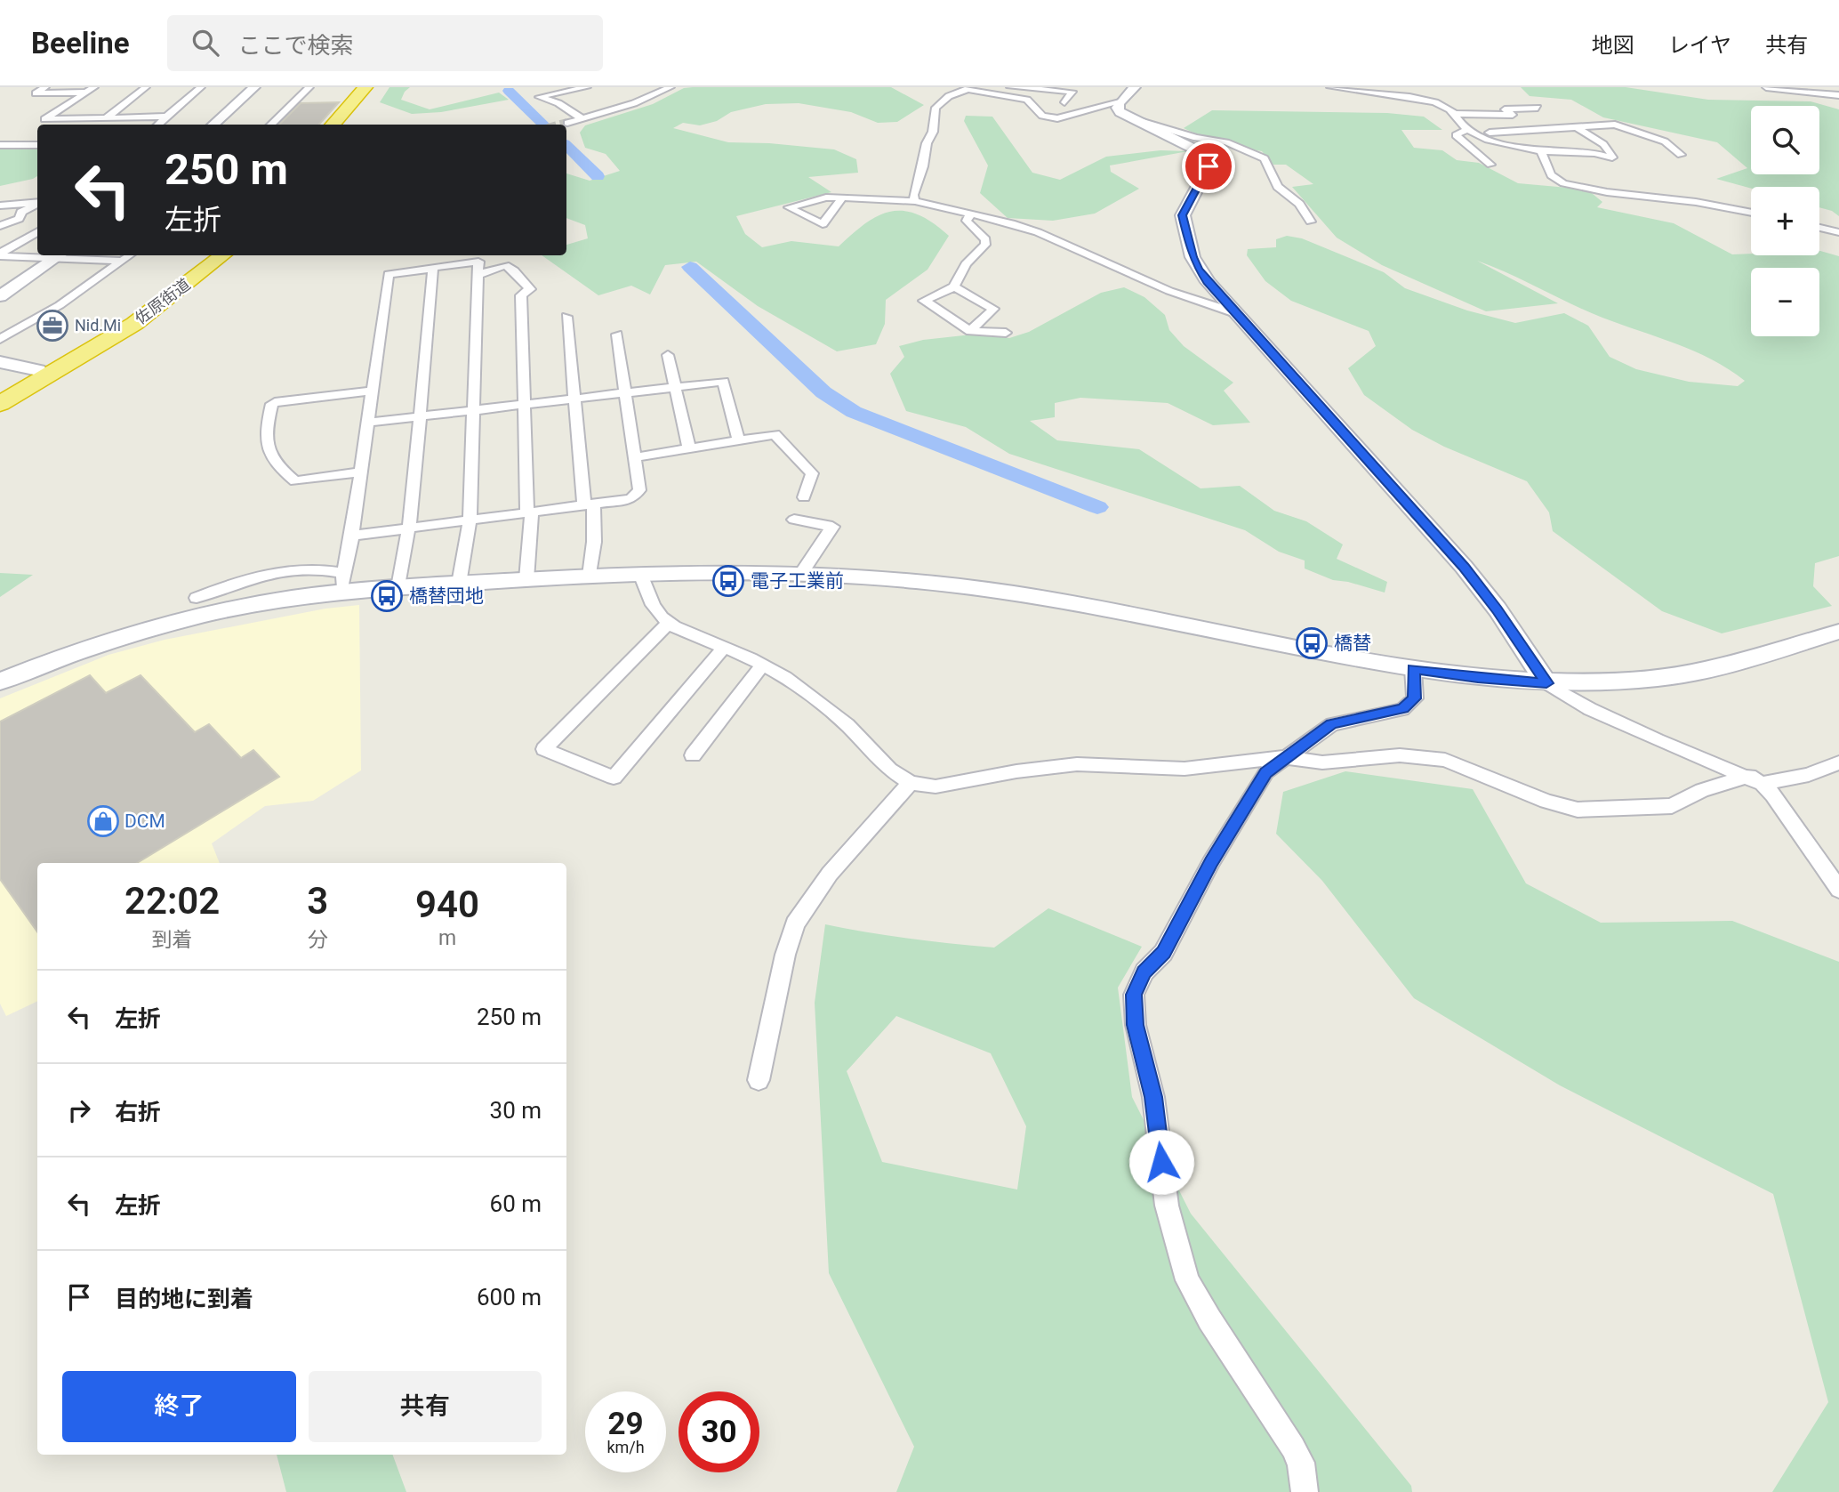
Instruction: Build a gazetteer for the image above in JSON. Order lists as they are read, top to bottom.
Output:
{
  "streets": {
    "highway": ["佐原街道"]
  },
  "places": {
    "office": ["Nid.Mi"],
    "bus stop": ["電子工業前", "橋替団地", "橋替"],
    "shop": ["DCM"]
  },
  "page": {
    "header": "Beeline",
    "search": "ここで検索",
    "nav": ["地図", "レイヤ", "共有"],
    "map_buttons": ["+", "−"],
    "turn": ["250 m", "左折"],
    "eta": [
      "22:02",
      "到着",
      "3",
      "分",
      "940",
      "m"
    ],
    "list": [
      {
        "name": "左折",
        "value": "250 m"
      },
      {
        "name": "右折",
        "value": "30 m"
      },
      {
        "name": "左折",
        "value": "60 m"
      },
      {
        "name": "目的地に到着",
        "value": "600 m"
      }
    ],
    "buttons": ["終了", "共有"],
    "speed": "29 km/h",
    "limit": "30"
  }
}
